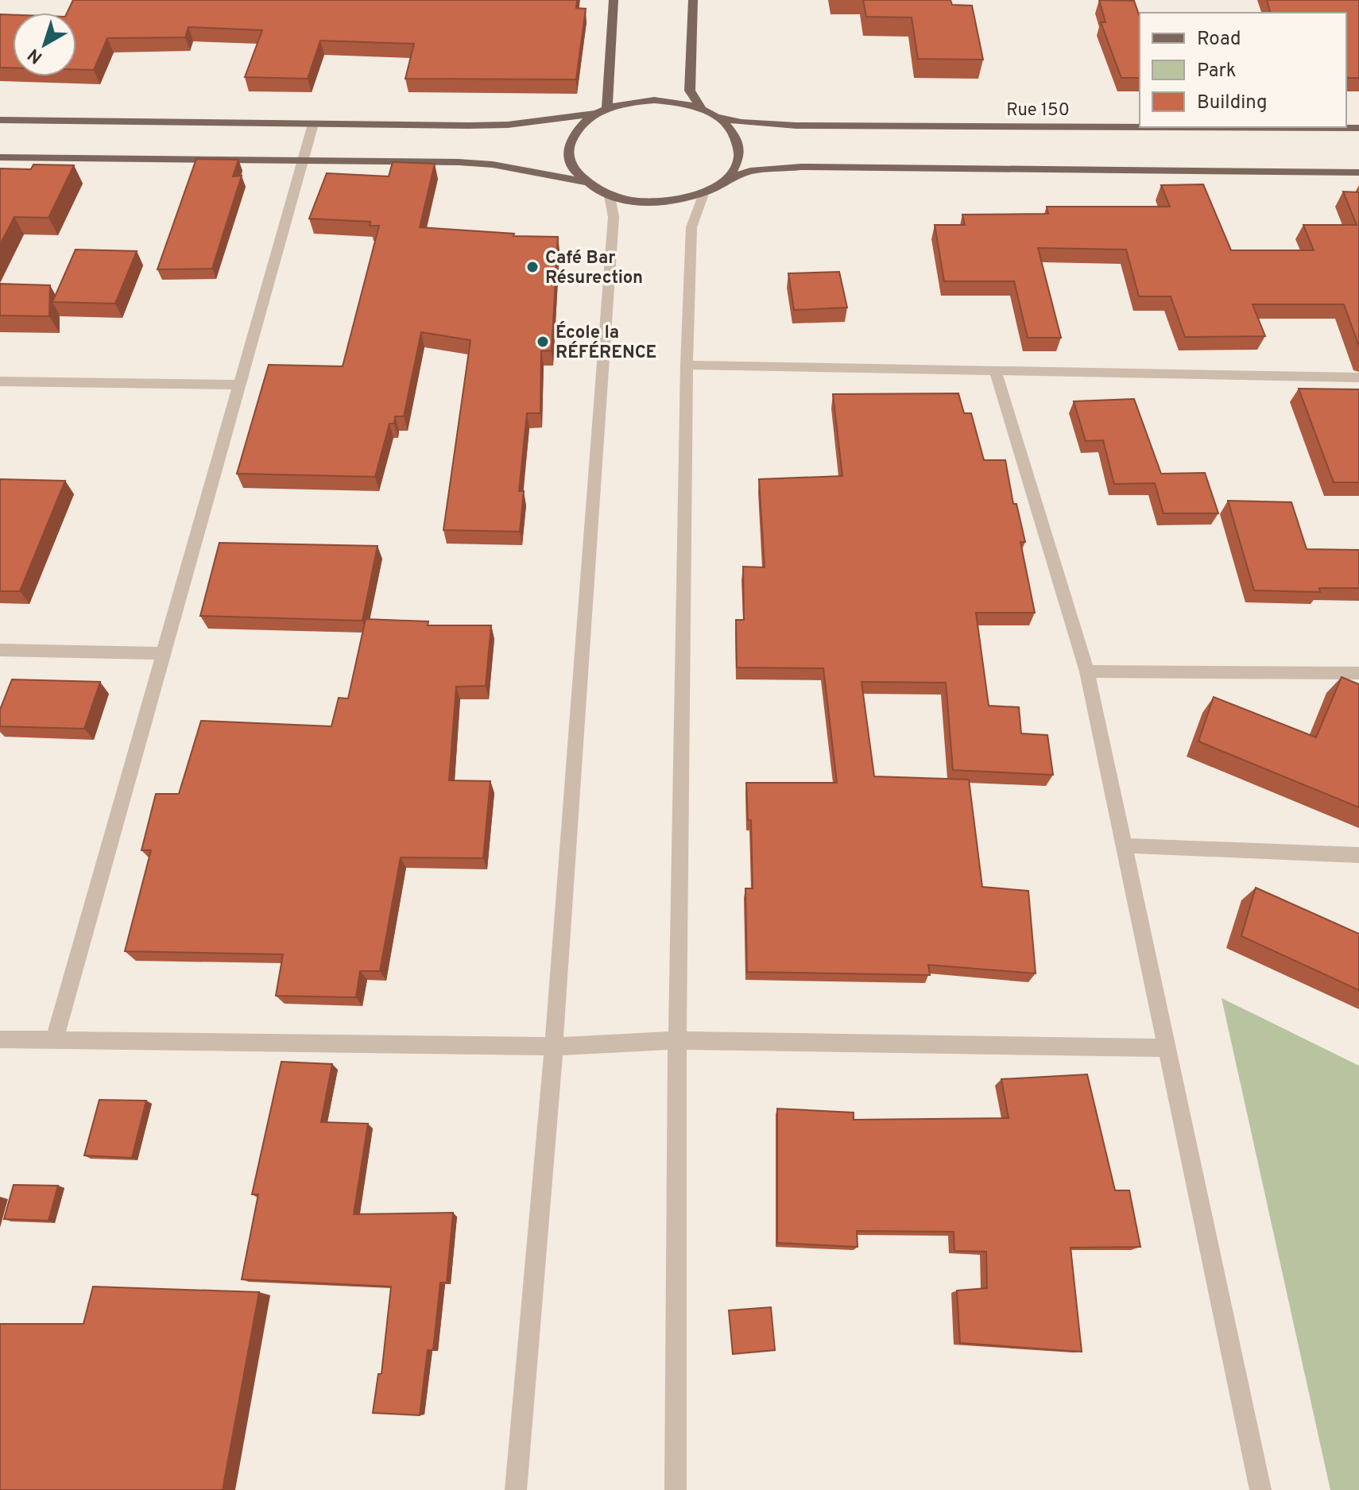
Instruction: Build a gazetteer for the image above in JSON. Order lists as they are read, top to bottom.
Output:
{
  "streets": {
    "main road": ["Rue 150"]
  },
  "places": ["Café Bar Résurection", "École la RÉFÉRENCE"],
  "legend": ["Road", "Park", "Building"],
  "north": "bottom left"
}
